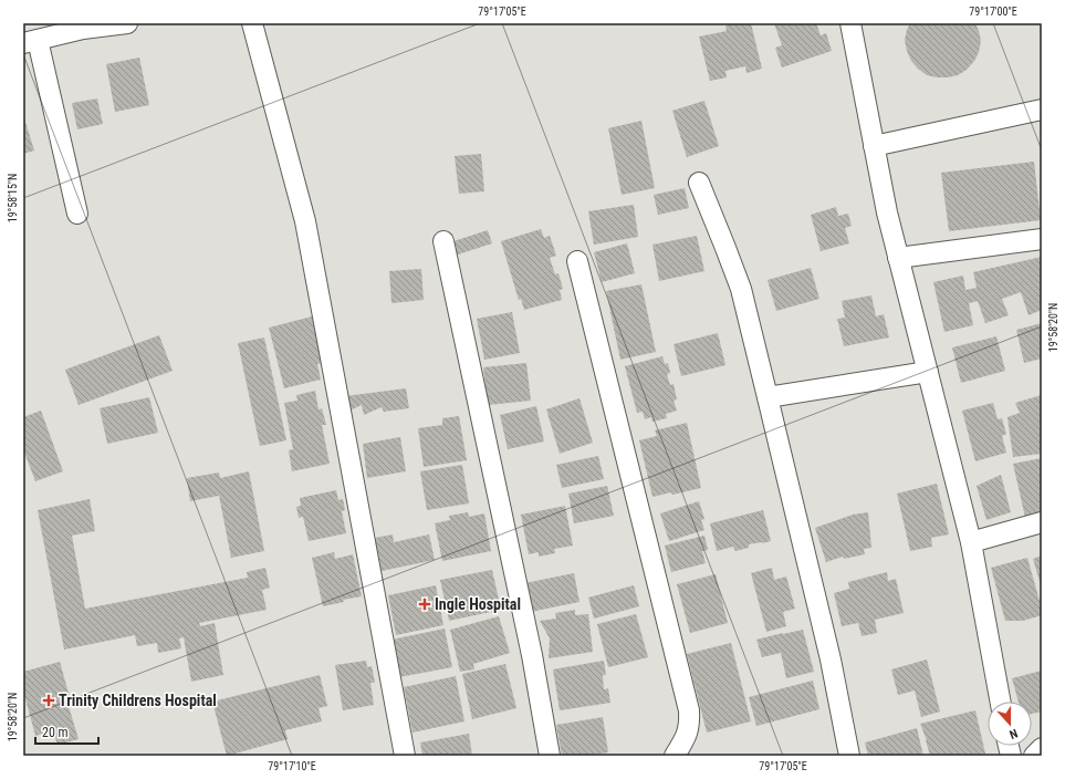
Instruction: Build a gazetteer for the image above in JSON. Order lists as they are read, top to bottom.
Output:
{
  "places": {
    "health": ["Ingle Hospital", "Trinity Childrens Hospital"]
  },
  "scale_bar": "20 m",
  "north": "bottom",
  "coordinates": [
    "79°17'05\"E",
    "79°17'00\"E",
    "19°58'15\"N",
    "19°58'20\"N",
    "79°17'10\"E"
  ]
}
